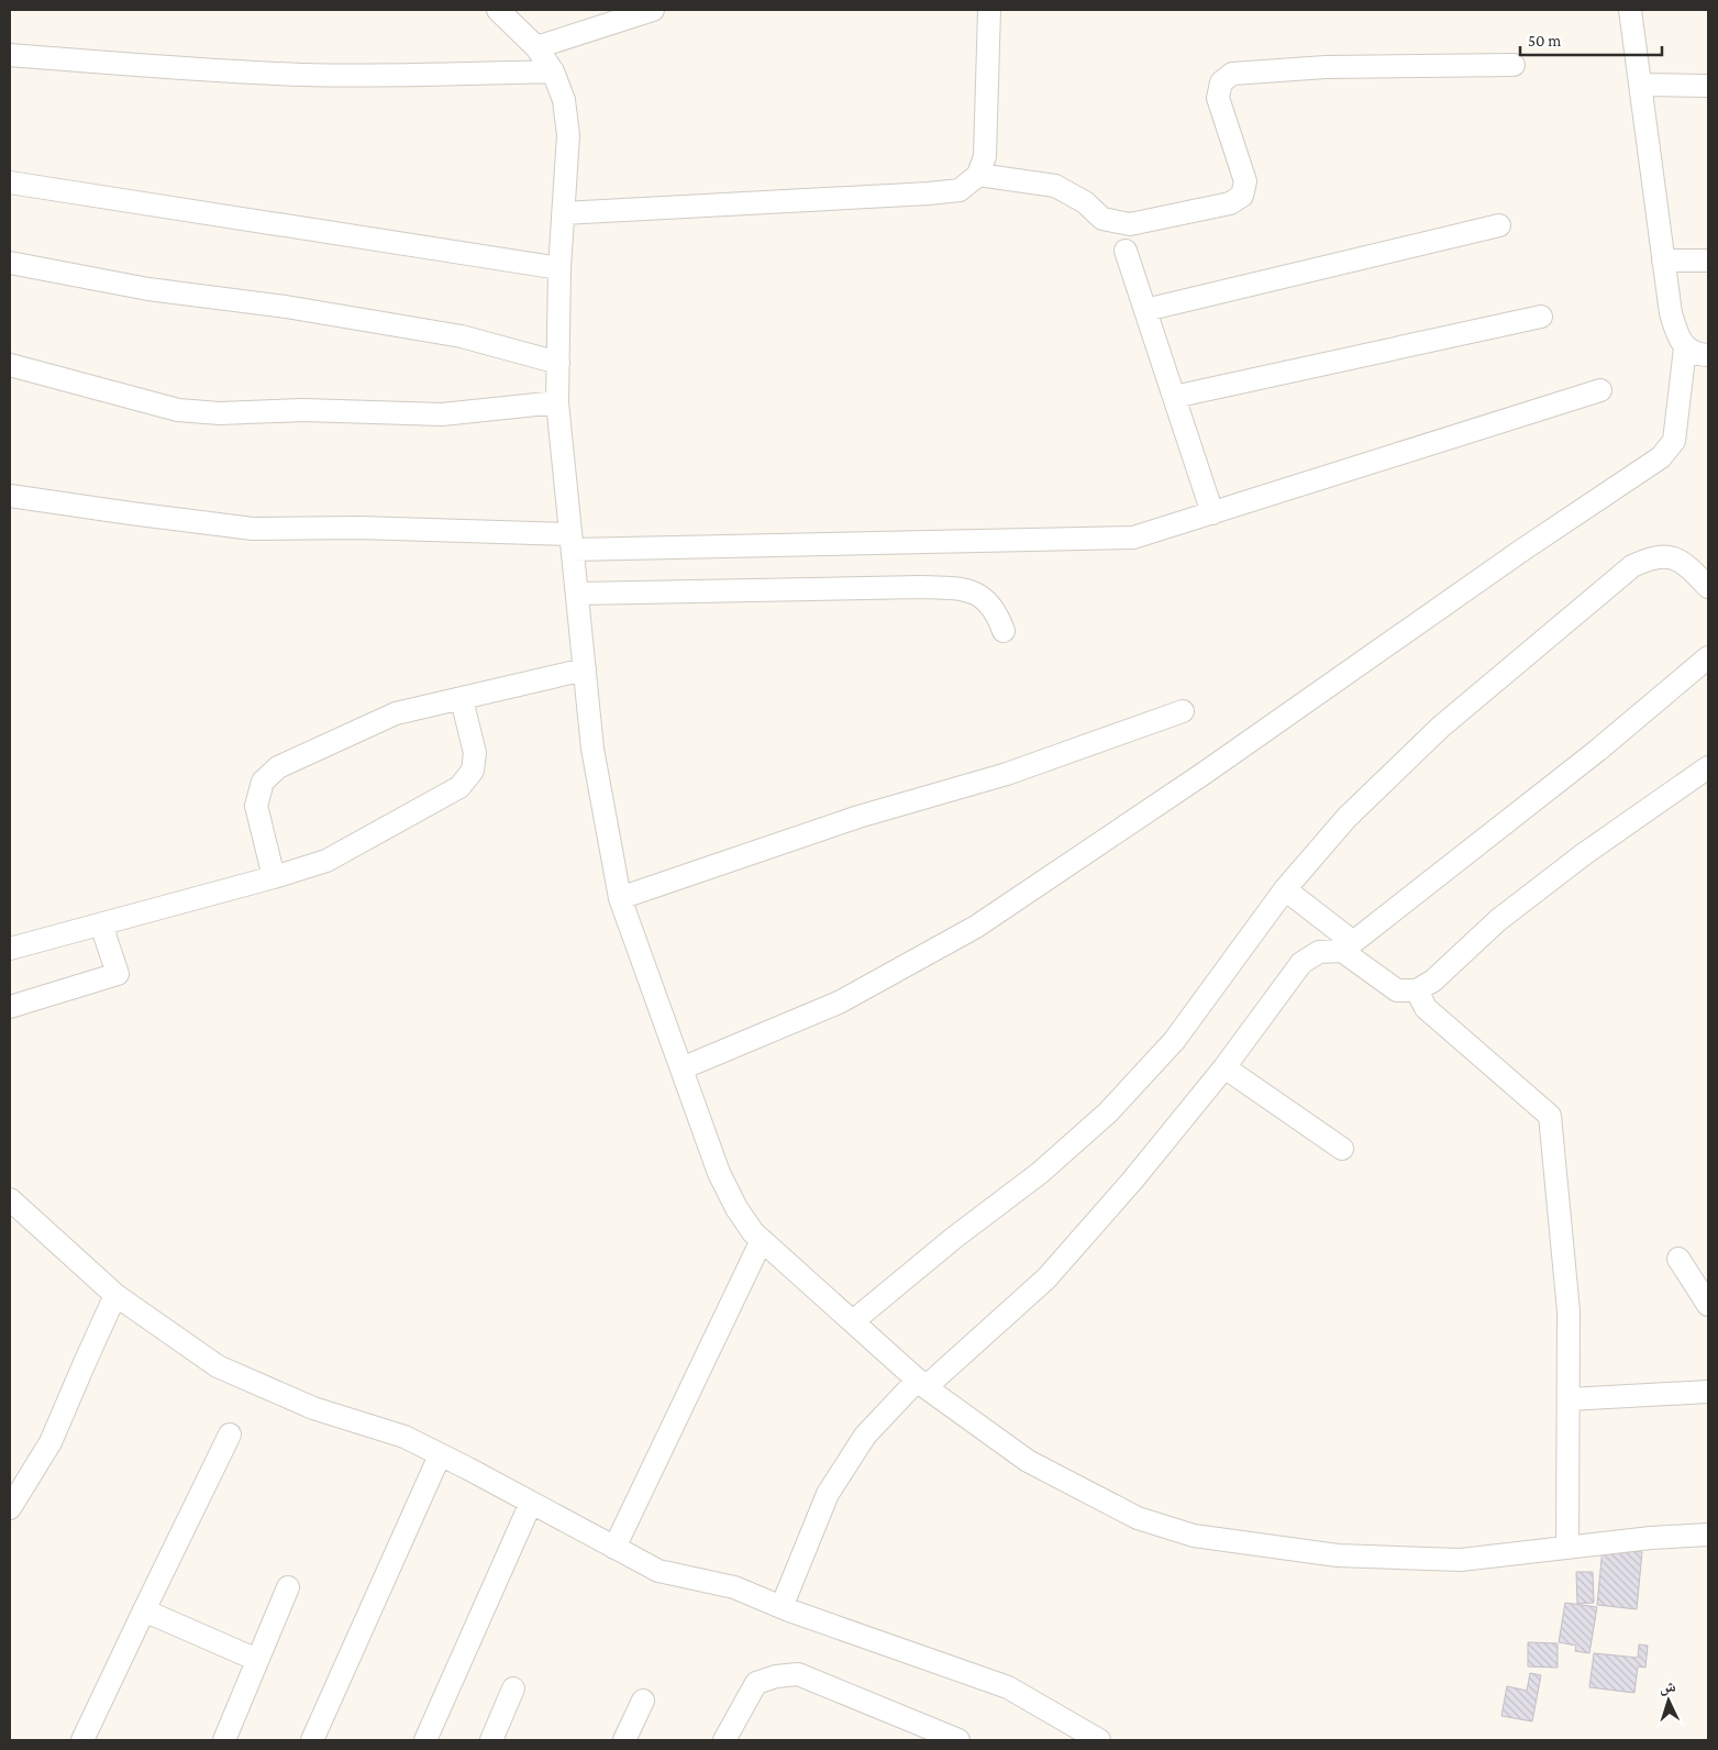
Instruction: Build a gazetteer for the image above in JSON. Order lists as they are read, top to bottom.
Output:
{
  "scale_bar": "50 m",
  "north": "top"
}
